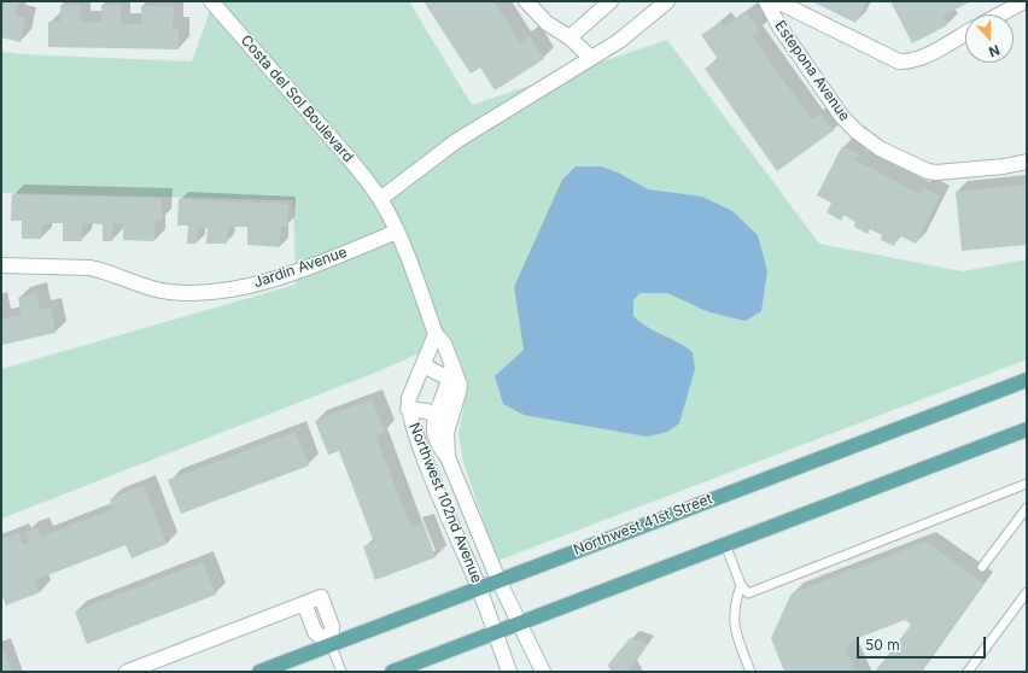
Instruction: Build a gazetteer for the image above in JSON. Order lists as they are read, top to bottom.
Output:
{
  "streets": {
    "main road": ["Northwest 41st Street"],
    "street": [
      "Estepona Avenue",
      "Costa del Sol Boulevard",
      "Jardin Avenue",
      "Northwest 102nd Avenue"
    ]
  },
  "crossings": [
    ["Costa del Sol Boulevard", "Northwest 102nd Avenue"],
    ["Jardin Avenue", "Northwest 102nd Avenue"],
    ["Northwest 102nd Avenue", "Northwest 41st Street"]
  ],
  "scale_bar": "50 m",
  "north": "bottom"
}
